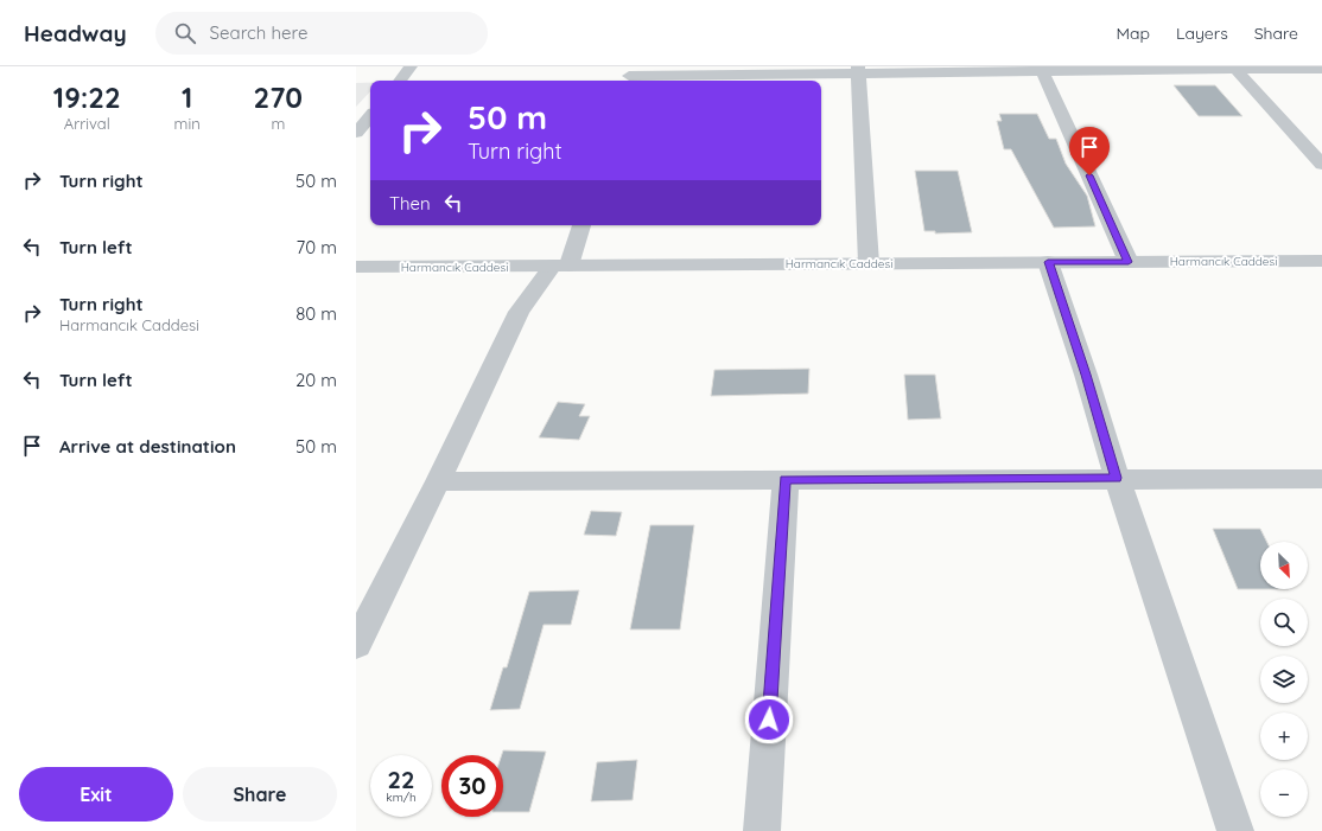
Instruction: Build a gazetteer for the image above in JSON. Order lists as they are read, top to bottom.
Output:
{
  "streets": {
    "street": ["Harmancık Caddesi"]
  },
  "north": "bottom right",
  "page": {
    "header": "Headway",
    "search": "Search here",
    "nav": ["Map", "Layers", "Share"],
    "eta": [
      "19:22",
      "Arrival",
      "1",
      "min",
      "270",
      "m"
    ],
    "turn": ["50 m", "Turn right"],
    "list": [
      {
        "name": "Turn right",
        "value": "50 m"
      },
      {
        "name": "Turn left",
        "value": "70 m"
      },
      {
        "name": "Turn right",
        "note": "Harmancık Caddesi",
        "value": "80 m"
      },
      {
        "name": "Turn left",
        "value": "20 m"
      },
      {
        "name": "Arrive at destination",
        "value": "50 m"
      }
    ],
    "then": "Then",
    "map_buttons": ["+", "−"],
    "speed": "22 km/h",
    "limit": "30",
    "buttons": ["Exit", "Share"]
  }
}
